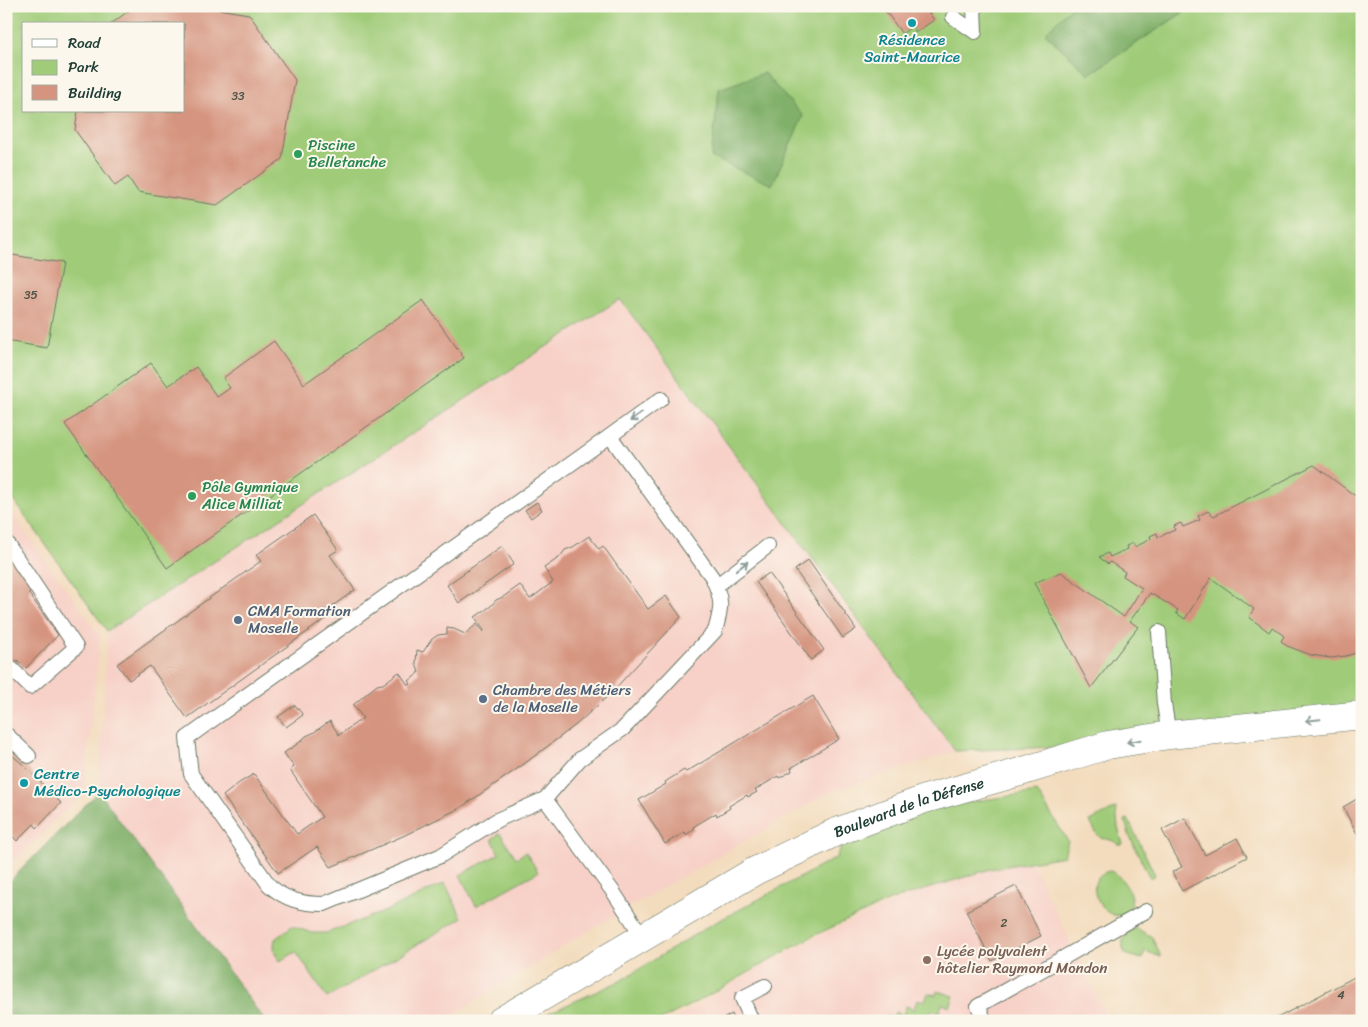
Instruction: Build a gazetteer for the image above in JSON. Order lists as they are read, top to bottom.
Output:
{
  "streets": {
    "street": ["Boulevard de la Défense"]
  },
  "one_way": ["Boulevard de la Défense"],
  "places": [
    "Résidence Saint-Maurice",
    "Piscine Belletanche",
    "Pôle Gymnique Alice Milliat",
    "CMA Formation Moselle",
    "Chambre des Métiers de la Moselle",
    "Centre Médico-Psychologique",
    "Lycée polyvalent hôtelier Raymond Mondon"
  ],
  "house_numbers": [
    "33",
    "35",
    "2",
    "4"
  ],
  "legend": ["Road", "Park", "Building"]
}
